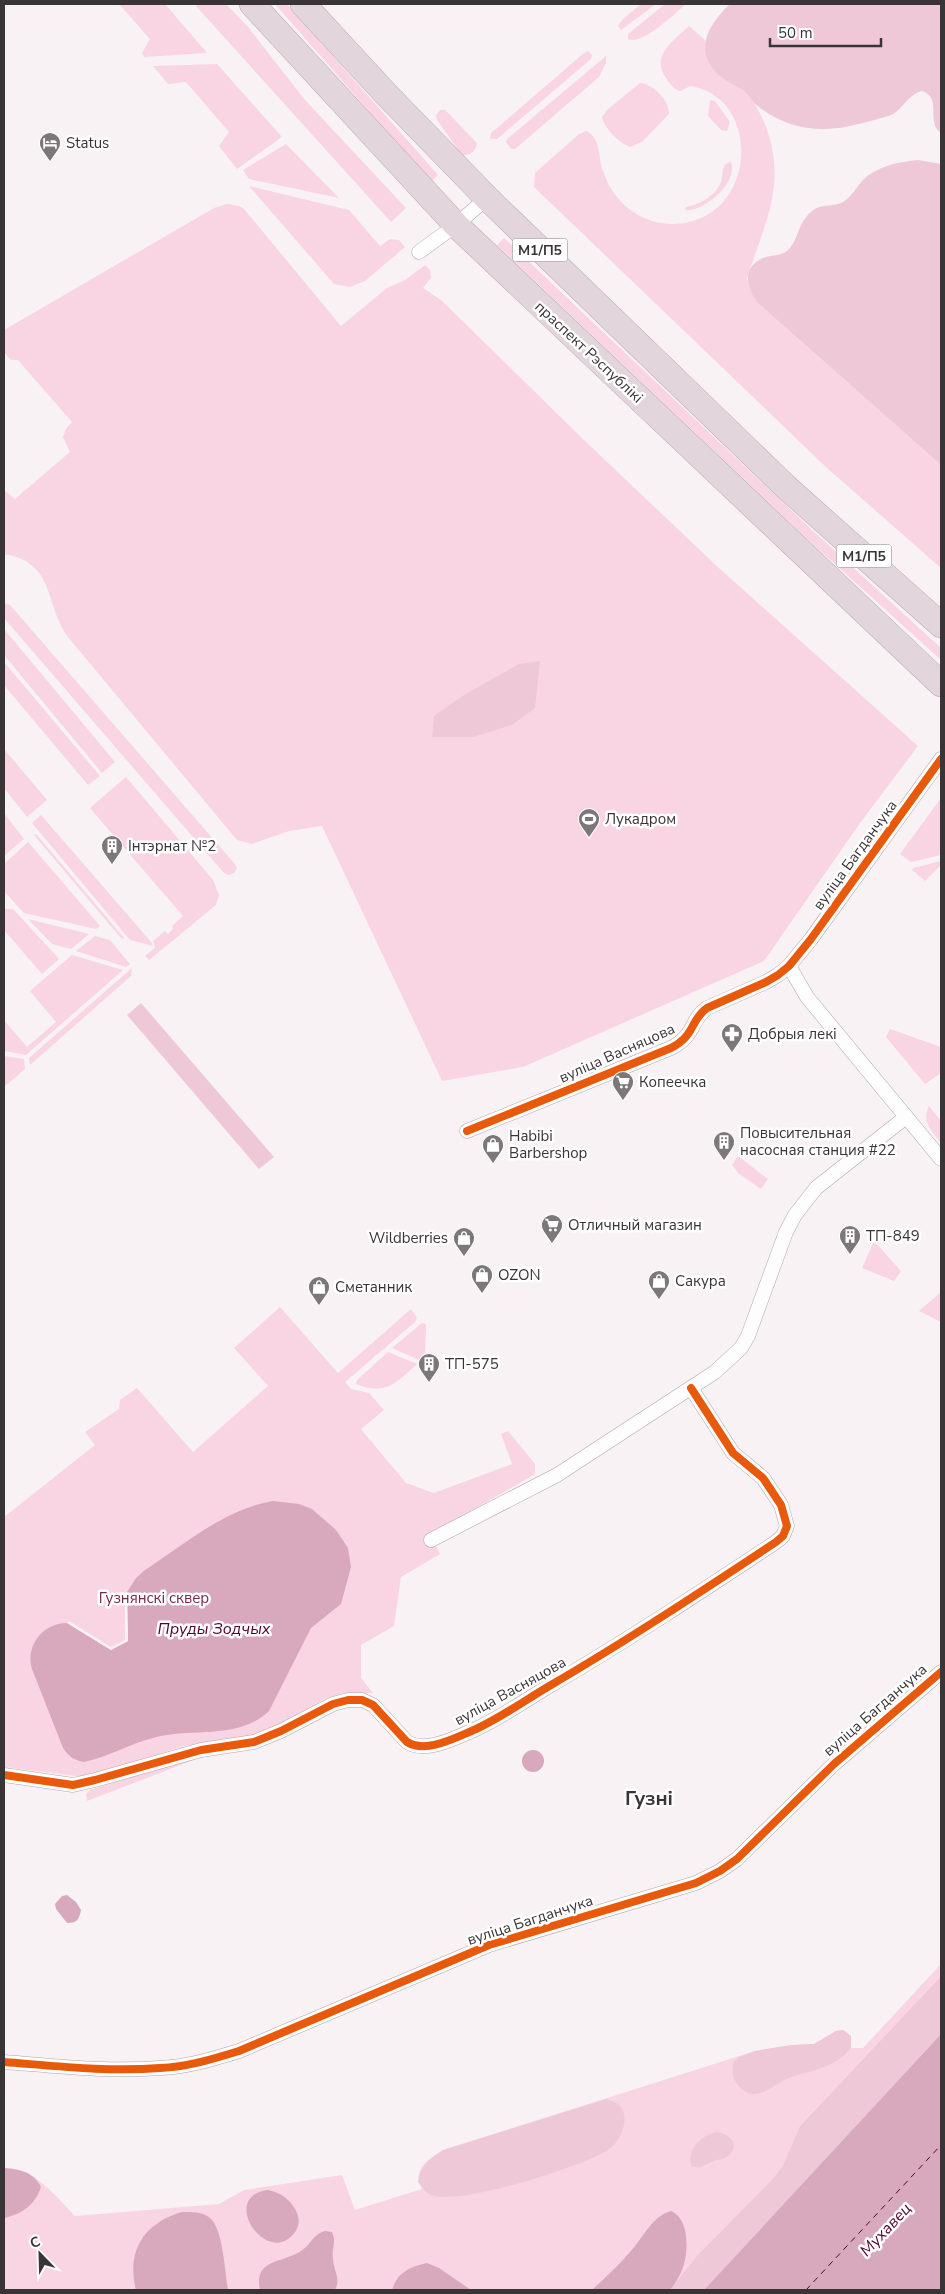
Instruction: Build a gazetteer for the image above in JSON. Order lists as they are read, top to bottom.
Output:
{
  "streets": {
    "highway": ["М1/П5", "праспект Рэспублікі"],
    "street": ["вуліца Багданчука", "вуліца Васняцова"]
  },
  "crossings": [
    ["вуліца Багданчука", "вуліца Васняцова"]
  ],
  "districts": ["Гузні"],
  "water": ["Пруды Зодчых", "Мухавец"],
  "parks": ["Гузнянскі сквер"],
  "places": {
    "hotel": ["Status"],
    "sports": ["Лукадром"],
    "building": [
      "Інтэрнат №2",
      "Повысительная насосная станция #22",
      "ТП-849",
      "ТП-575"
    ],
    "pharmacy": ["Добрыя лекі"],
    "supermarket": ["Копеечка", "Отличный магазин"],
    "shop": [
      "Habibi Barbershop",
      "Wildberries",
      "OZON",
      "Сакура",
      "Сметанник"
    ]
  },
  "scale_bar": "50 m",
  "north": "top left"
}
